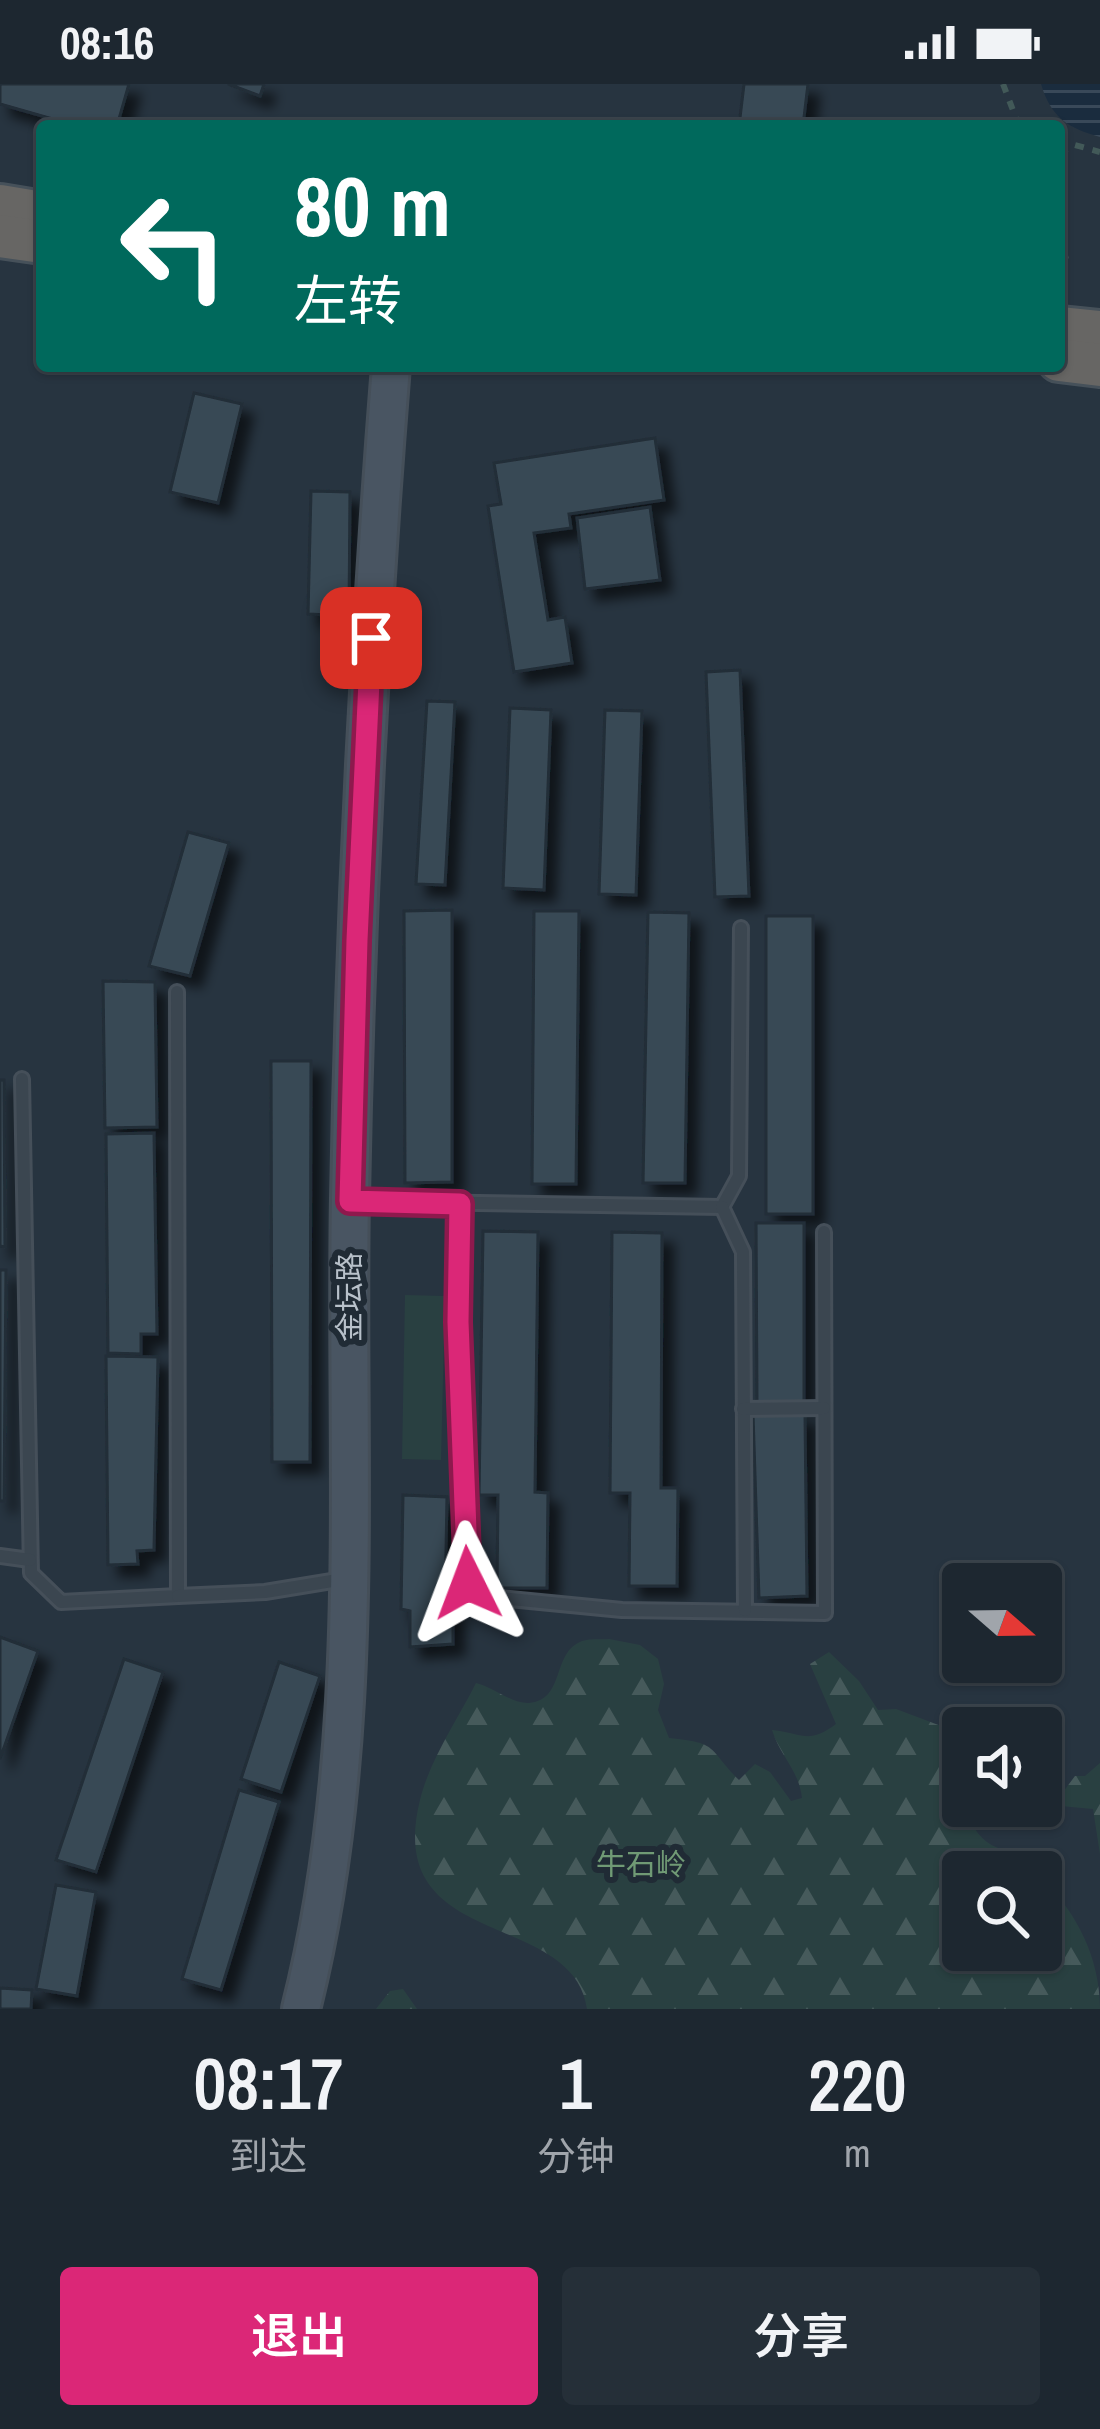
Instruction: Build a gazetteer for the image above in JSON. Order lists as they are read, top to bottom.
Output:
{
  "streets": {
    "main road": ["金坛路"]
  },
  "parks": ["牛石岭"],
  "north": "right",
  "page": {
    "status": "08:16",
    "turn": ["80 m", "左转"],
    "eta": [
      "08:17",
      "到达",
      "1",
      "分钟",
      "220",
      "m"
    ],
    "buttons": ["退出", "分享"]
  }
}
